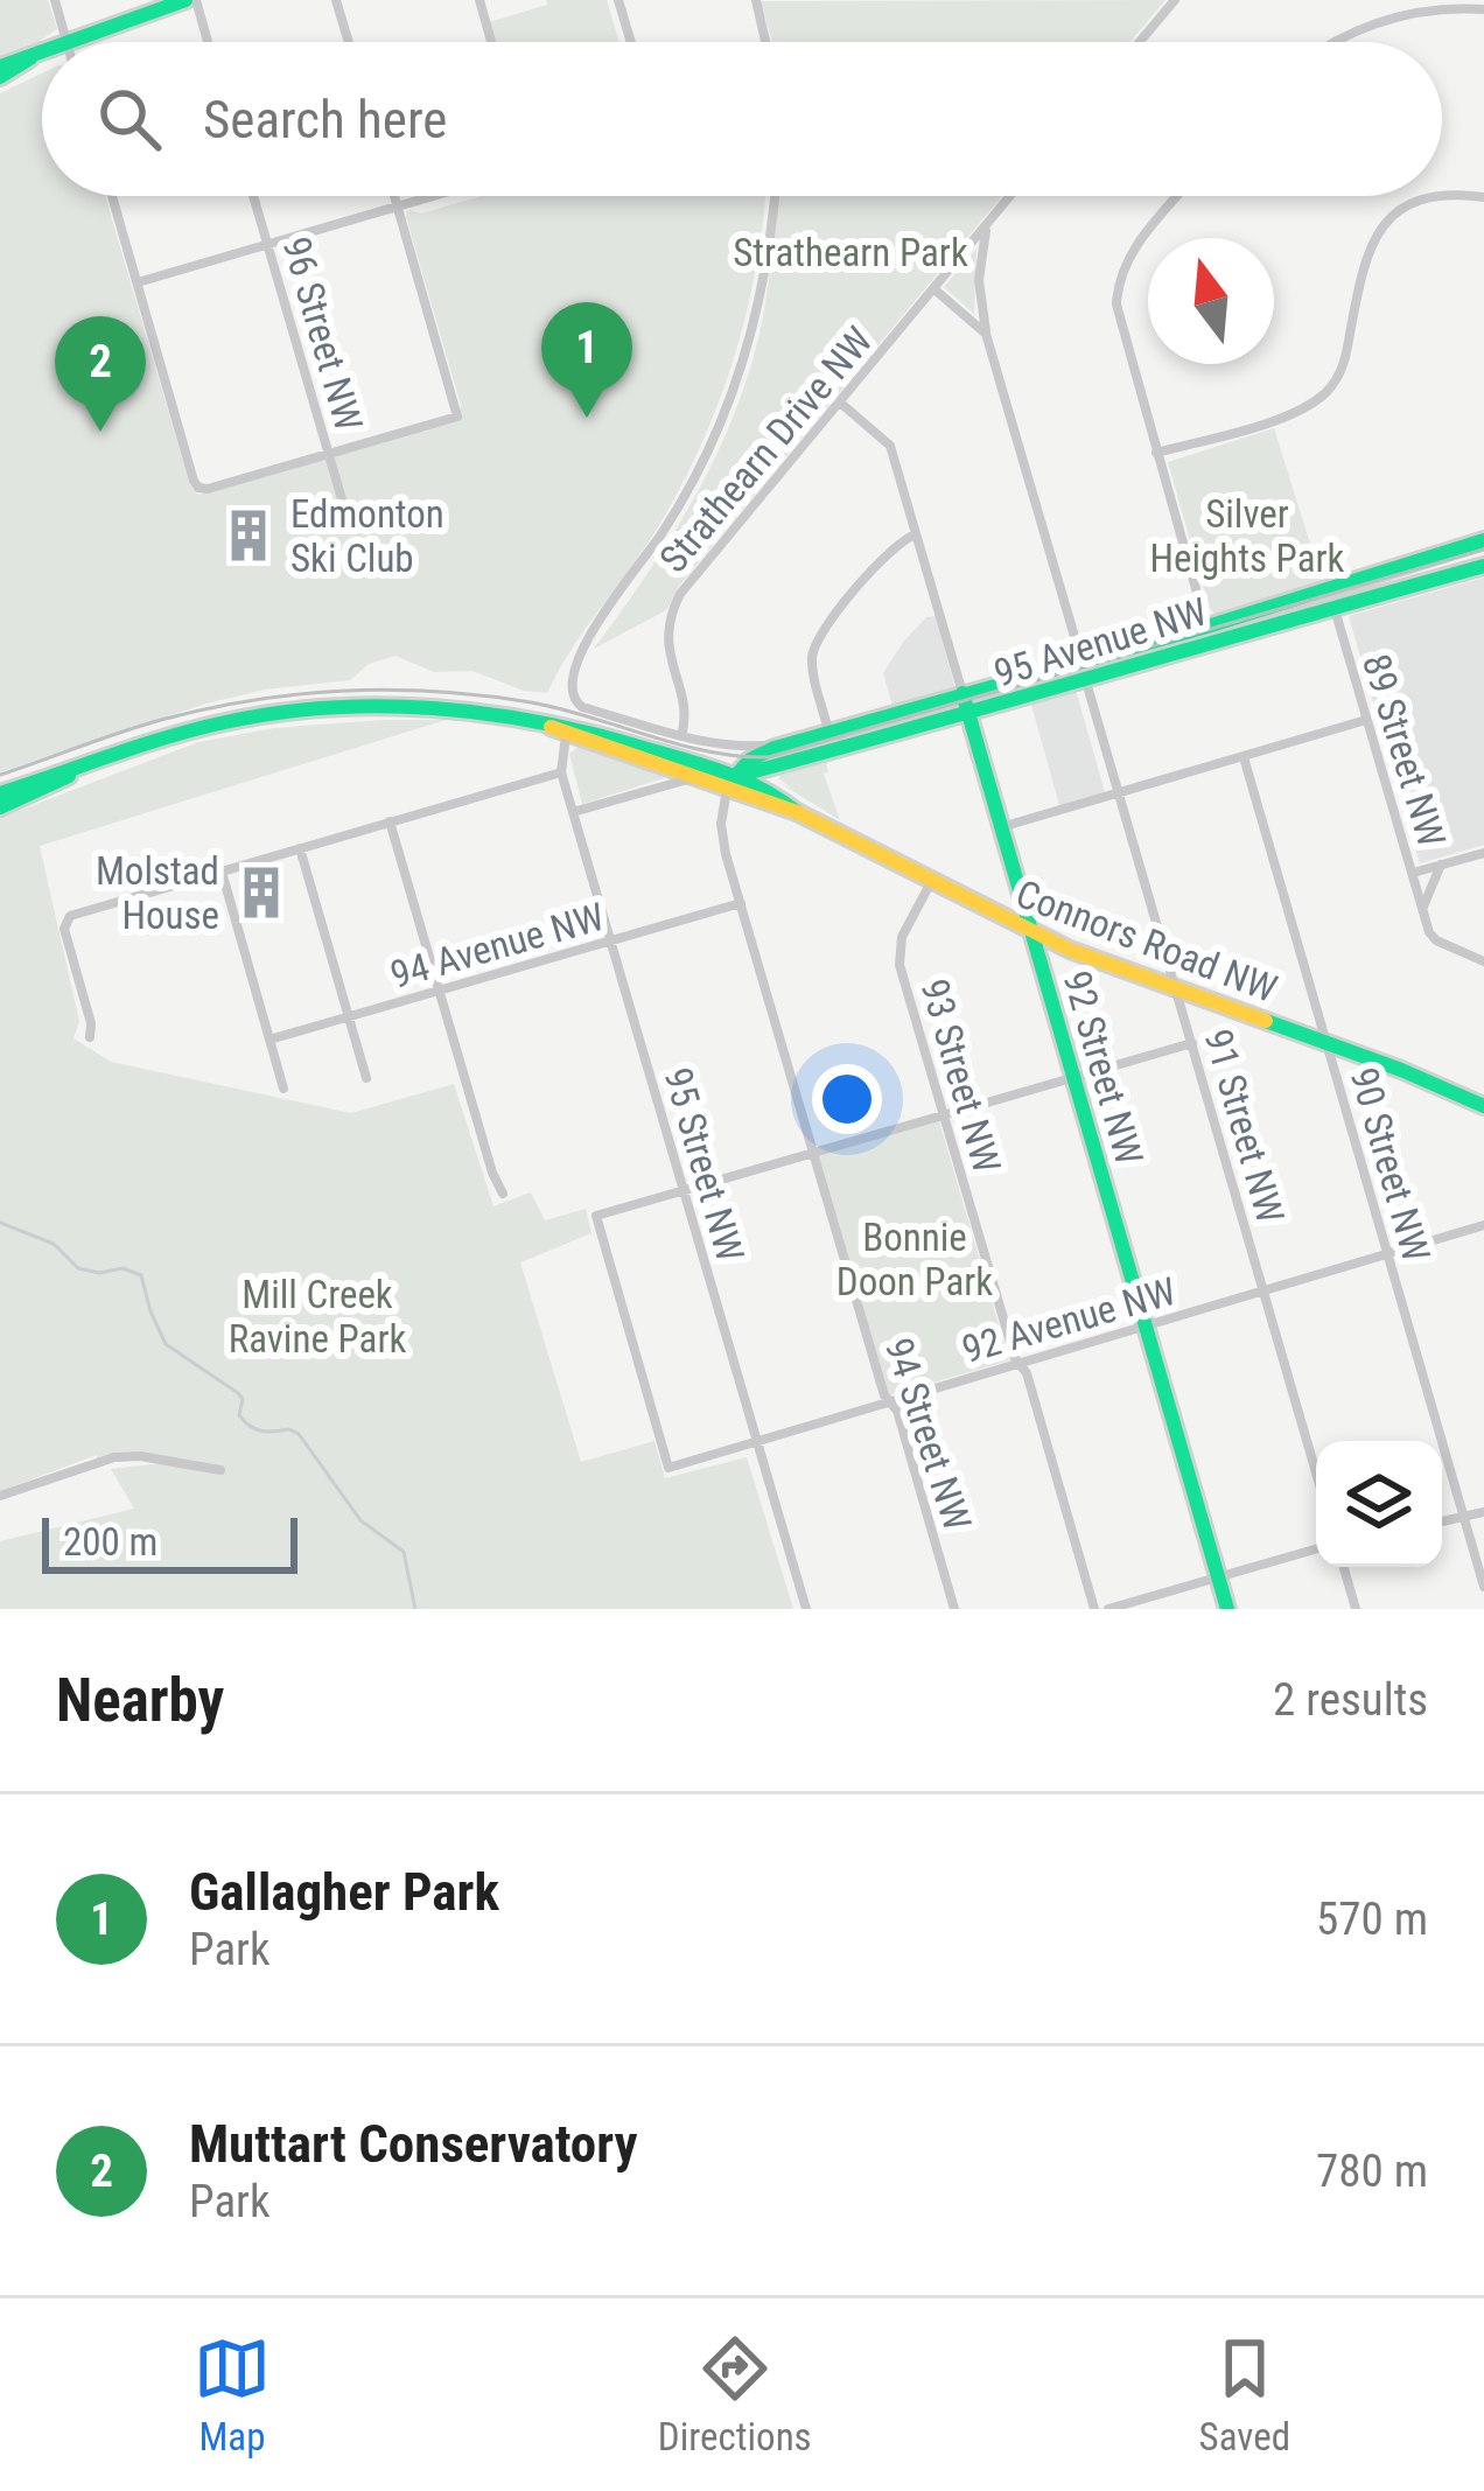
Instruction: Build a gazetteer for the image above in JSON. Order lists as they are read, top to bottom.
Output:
{
  "streets": {
    "street": [
      "96 Street NW",
      "Strathearn Drive NW",
      "95 Avenue NW",
      "89 Street NW",
      "Connors Road NW",
      "94 Avenue NW",
      "92 Street NW",
      "93 Street NW",
      "91 Street NW",
      "95 Street NW",
      "90 Street NW",
      "92 Avenue NW",
      "94 Street NW"
    ]
  },
  "crossings": [
    ["Strathearn Drive NW", "95 Avenue NW"],
    ["Strathearn Drive NW", "92 Street NW"],
    ["95 Avenue NW", "89 Street NW"],
    ["95 Avenue NW", "Connors Road NW"],
    ["95 Avenue NW", "92 Street NW"],
    ["95 Avenue NW", "91 Street NW"],
    ["95 Avenue NW", "94 Street NW"],
    ["Connors Road NW", "92 Street NW"],
    ["Connors Road NW", "93 Street NW"],
    ["Connors Road NW", "91 Street NW"],
    ["Connors Road NW", "95 Street NW"],
    ["Connors Road NW", "90 Street NW"],
    ["Connors Road NW", "94 Street NW"],
    ["94 Avenue NW", "95 Street NW"],
    ["94 Avenue NW", "94 Street NW"],
    ["92 Street NW", "92 Avenue NW"],
    ["93 Street NW", "92 Avenue NW"],
    ["91 Street NW", "92 Avenue NW"],
    ["95 Street NW", "92 Avenue NW"],
    ["90 Street NW", "92 Avenue NW"],
    ["92 Avenue NW", "94 Street NW"]
  ],
  "parks": [
    "Strathearn Park",
    "Silver Heights Park",
    "Bonnie Doon Park",
    "Mill Creek Ravine Park"
  ],
  "places": {
    "building": ["Edmonton Ski Club", "Molstad House"]
  },
  "scale_bar": "200 m",
  "north": "top",
  "page": {
    "search": "Search here",
    "pins": ["1", "2"],
    "scale": "200 m",
    "heading": ["Nearby", "2 results"],
    "list": [
      {
        "mark": "1",
        "name": "Gallagher Park",
        "note": "Park",
        "value": "570 m"
      },
      {
        "mark": "2",
        "name": "Muttart Conservatory",
        "note": "Park",
        "value": "780 m"
      }
    ],
    "nav": ["Map", "Directions", "Saved"]
  }
}
